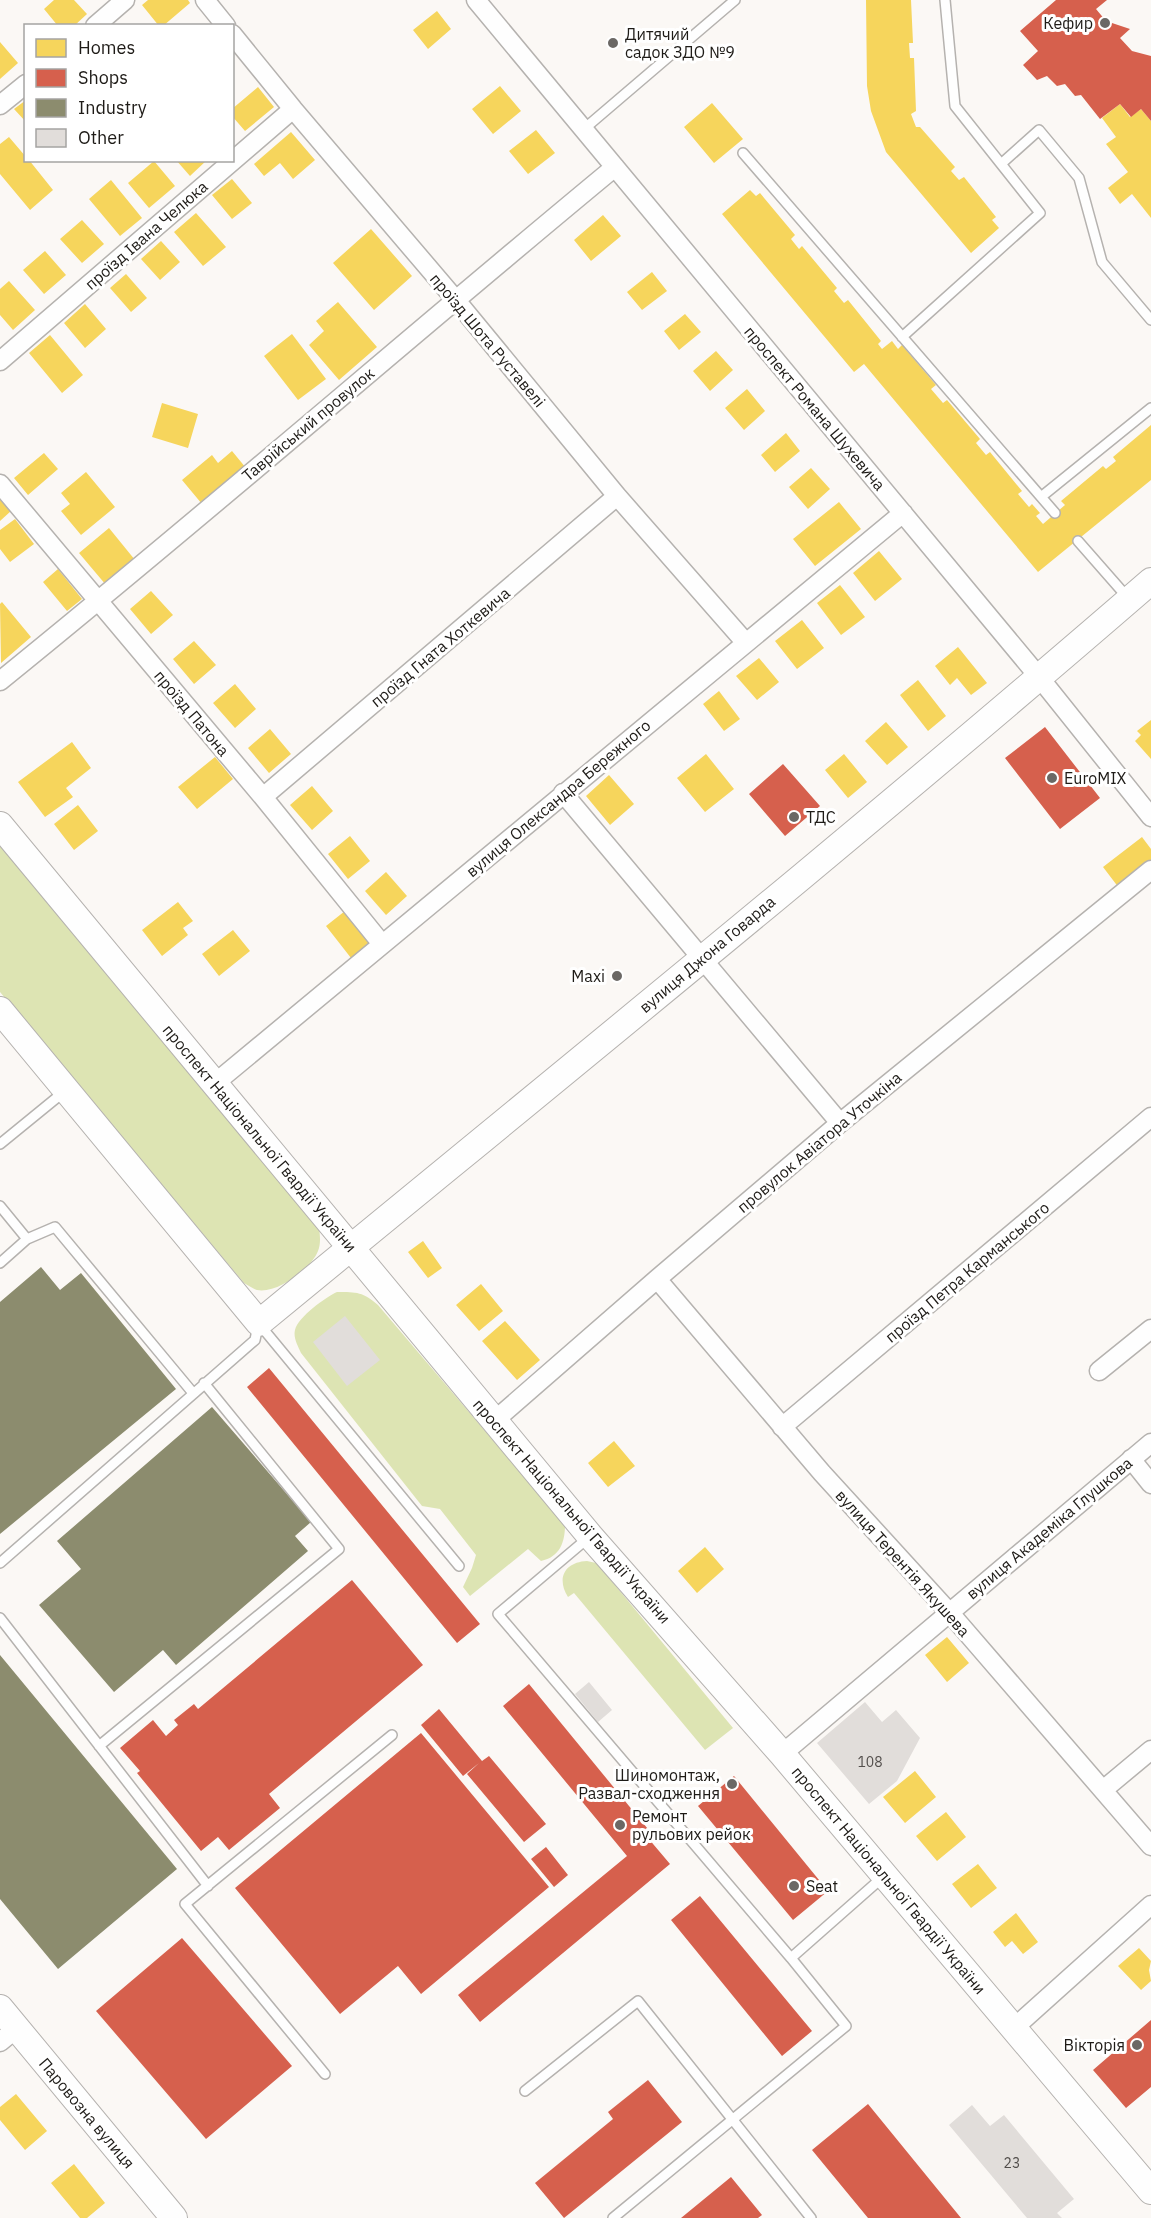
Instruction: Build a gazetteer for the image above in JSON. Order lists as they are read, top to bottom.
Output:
{
  "streets": {
    "street": [
      "проїзд Івана Челюка",
      "проїзд Шота Руставелі",
      "проспект Романа Шухевича",
      "Таврійський провулок",
      "проїзд Гната Хоткевича",
      "проїзд Патона",
      "вулиця Олександра Бережного",
      "вулиця Джона Говарда",
      "проспект Національної Гвардії України",
      "провулок Авіатора Уточкіна",
      "проїзд Петра Карманського",
      "вулиця Академіка Глушкова",
      "вулиця Терентія Якушева",
      "Паровозна вулиця"
    ]
  },
  "crossings": [
    ["проїзд Івана Челюка", "проїзд Шота Руставелі"],
    ["проїзд Шота Руставелі", "Таврійський провулок"],
    ["проїзд Шота Руставелі", "проїзд Гната Хоткевича"],
    ["проїзд Шота Руставелі", "вулиця Олександра Бережного"],
    ["проспект Романа Шухевича", "Таврійський провулок"],
    ["проспект Романа Шухевича", "вулиця Олександра Бережного"],
    ["проспект Романа Шухевича", "вулиця Джона Говарда"],
    ["Таврійський провулок", "проїзд Патона"],
    ["проїзд Гната Хоткевича", "проїзд Патона"],
    ["проїзд Патона", "вулиця Олександра Бережного"],
    ["вулиця Олександра Бережного", "проспект Національної Гвардії України"],
    ["вулиця Джона Говарда", "проспект Національної Гвардії України"],
    ["проспект Національної Гвардії України", "провулок Авіатора Уточкіна"],
    ["проспект Національної Гвардії України", "вулиця Академіка Глушкова"],
    ["провулок Авіатора Уточкіна", "вулиця Терентія Якушева"],
    ["проїзд Петра Карманського", "вулиця Терентія Якушева"],
    ["вулиця Академіка Глушкова", "вулиця Терентія Якушева"]
  ],
  "places": [
    "Кефир",
    "Дитячий садок ЗДО №9",
    "EuroMIX",
    "ТДС",
    "Maxi",
    "Шиномонтаж, Развал-сходження",
    "Ремонт рульових рейок",
    "Seat",
    "Вікторія"
  ],
  "house_numbers": ["108", "23"],
  "legend": [
    "Homes",
    "Shops",
    "Industry",
    "Other"
  ]
}
